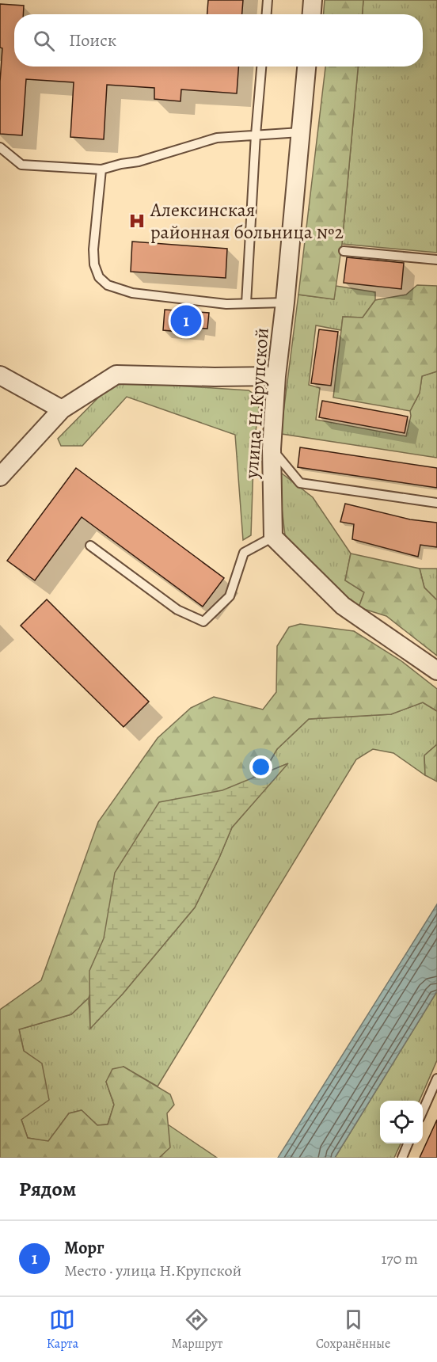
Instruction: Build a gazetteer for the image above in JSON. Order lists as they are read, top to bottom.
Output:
{
  "streets": {
    "street": ["улица Н.Крупской"]
  },
  "places": {
    "hospital": ["Алексинская районная больница №2"]
  },
  "page": {
    "search": "Поиск",
    "pins": "1",
    "heading": "Рядом",
    "list": [
      {
        "mark": "1",
        "name": "Морг",
        "note": "Место · улица Н.Крупской",
        "value": "170 m"
      }
    ],
    "nav": ["Карта", "Маршрут", "Сохранённые"]
  }
}
